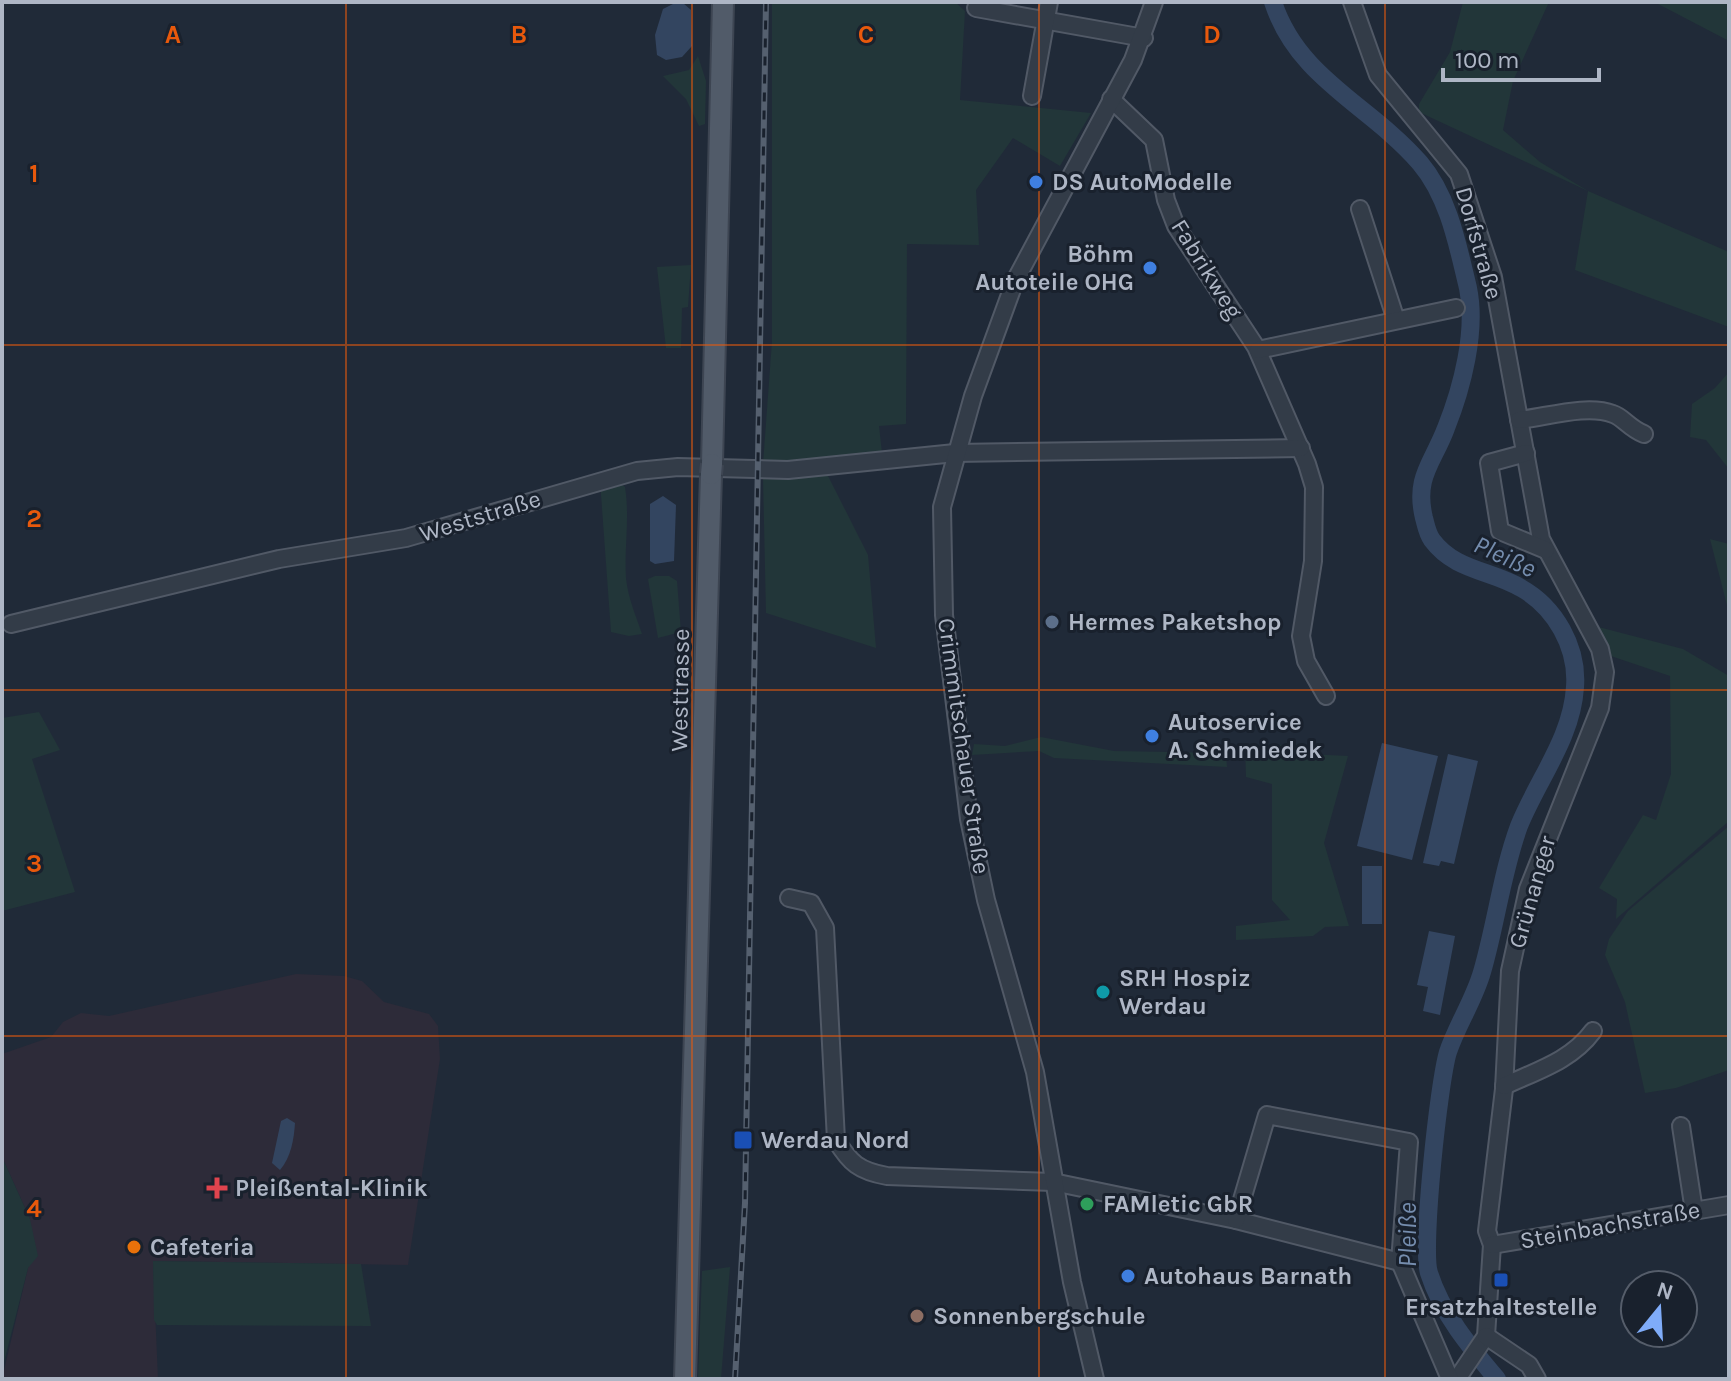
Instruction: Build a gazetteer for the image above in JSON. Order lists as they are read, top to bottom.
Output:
{
  "streets": {
    "main road": ["Westtrasse"],
    "street": [
      "Dorfstraße",
      "Fabrikweg",
      "Weststraße",
      "Crimmitschauer Straße",
      "Grünanger",
      "Steinbachstraße"
    ]
  },
  "crossings": [
    ["Dorfstraße", "Grünanger"],
    ["Fabrikweg", "Crimmitschauer Straße"],
    ["Weststraße", "Crimmitschauer Straße"],
    ["Grünanger", "Steinbachstraße"]
  ],
  "water": ["Pleiße"],
  "places": {
    "other": [
      "DS AutoModelle",
      "Böhm Autoteile OHG",
      "Hermes Paketshop",
      "Autoservice A. Schmiedek",
      "SRH Hospiz Werdau",
      "FAMletic GbR",
      "Cafeteria",
      "Autohaus Barnath",
      "Sonnenbergschule"
    ],
    "transit": ["Werdau Nord", "Ersatzhaltestelle"],
    "health": ["Pleißental-Klinik"]
  },
  "scale_bar": "100 m",
  "north": "top",
  "grid": {
    "columns": [
      "A",
      "B",
      "C",
      "D"
    ],
    "rows": [
      "1",
      "2",
      "3",
      "4"
    ]
  }
}
